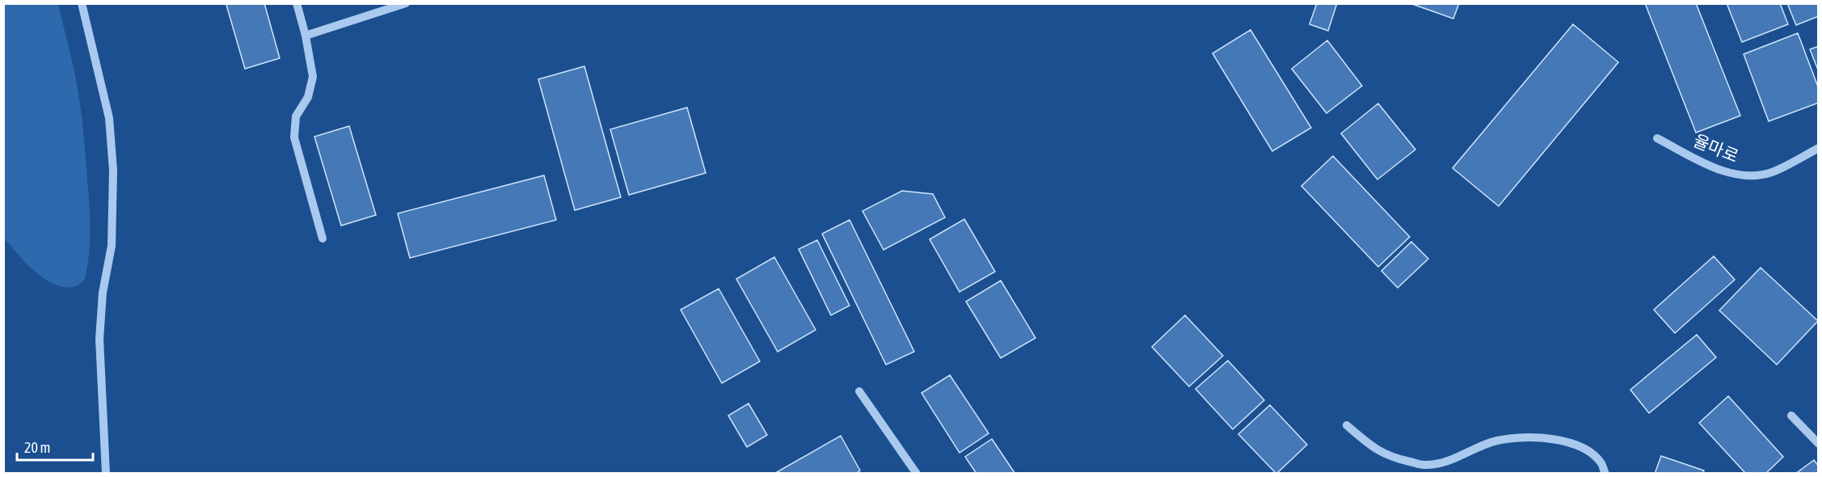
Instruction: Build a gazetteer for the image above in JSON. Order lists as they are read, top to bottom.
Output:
{
  "streets": {
    "lane": ["율마로"]
  },
  "scale_bar": "20 m"
}
